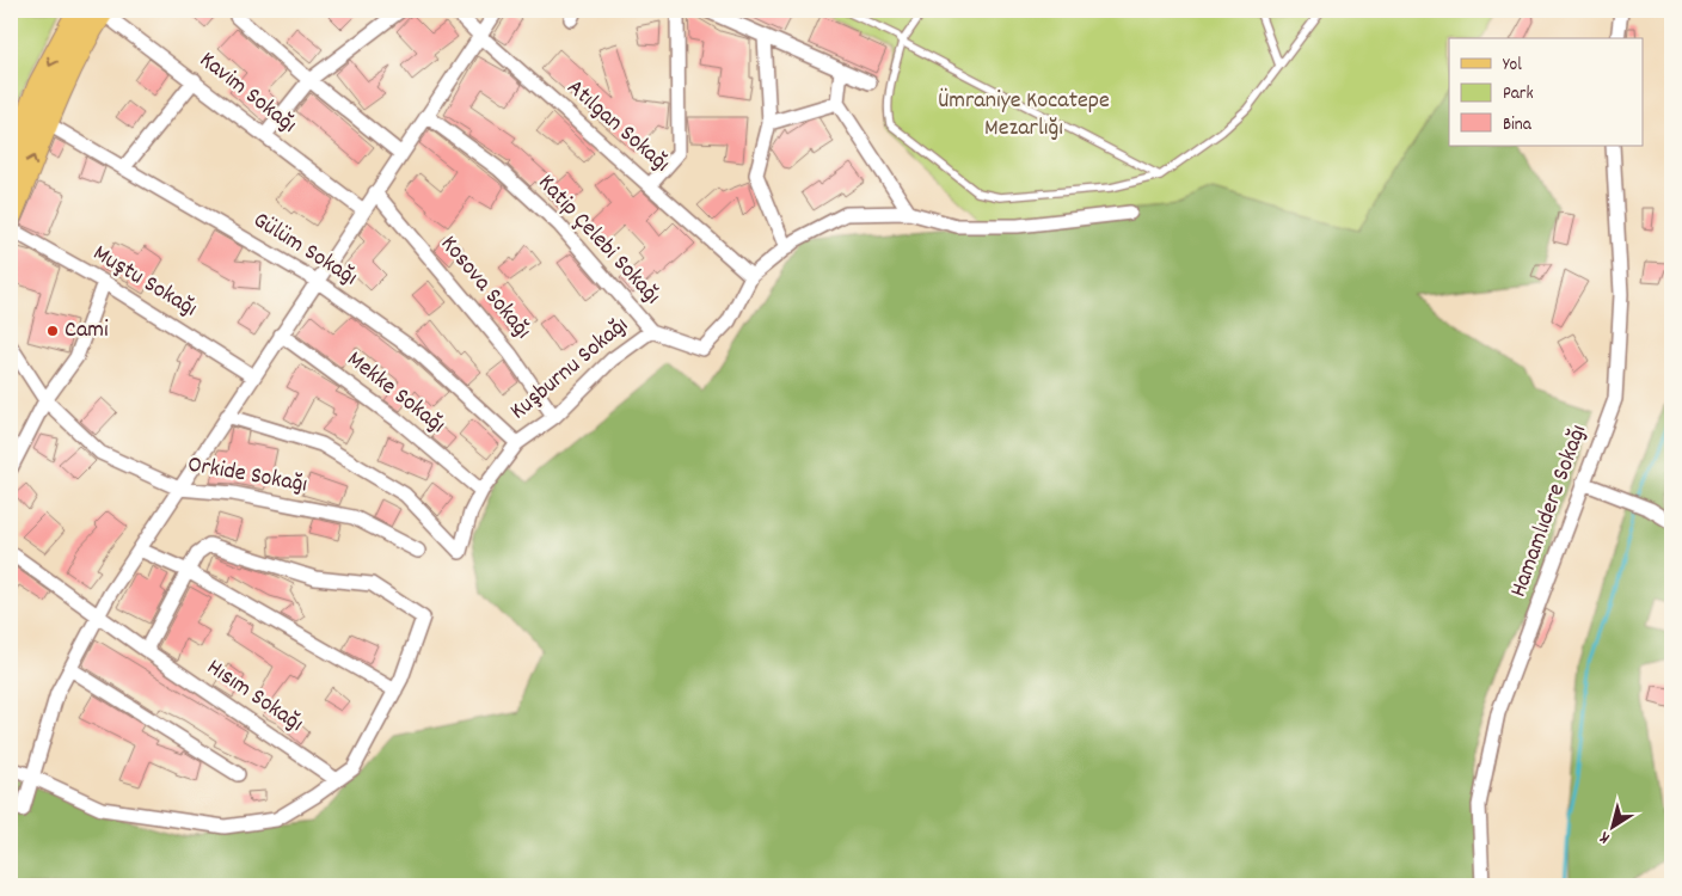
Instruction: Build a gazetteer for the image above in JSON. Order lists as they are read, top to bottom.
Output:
{
  "streets": {
    "street": [
      "Kavim Sokağı",
      "Atılgan Sokağı",
      "Katip Çelebi Sokağı",
      "Gülüm Sokağı",
      "Muştu Sokağı",
      "Kosova Sokağı",
      "Kuşburnu Sokağı",
      "Mekke Sokağı",
      "Orkide Sokağı",
      "Hamamlıdere Sokağı",
      "Hısım Sokağı"
    ]
  },
  "crossings": [
    ["Atılgan Sokağı", "Kuşburnu Sokağı"],
    ["Katip Çelebi Sokağı", "Kuşburnu Sokağı"],
    ["Gülüm Sokağı", "Kuşburnu Sokağı"],
    ["Kosova Sokağı", "Kuşburnu Sokağı"],
    ["Kuşburnu Sokağı", "Mekke Sokağı"]
  ],
  "parks": ["Ümraniye Kocatepe Mezarlığı"],
  "places": ["Cami"],
  "legend": ["Yol", "Park", "Bina"],
  "north": "bottom left"
}
